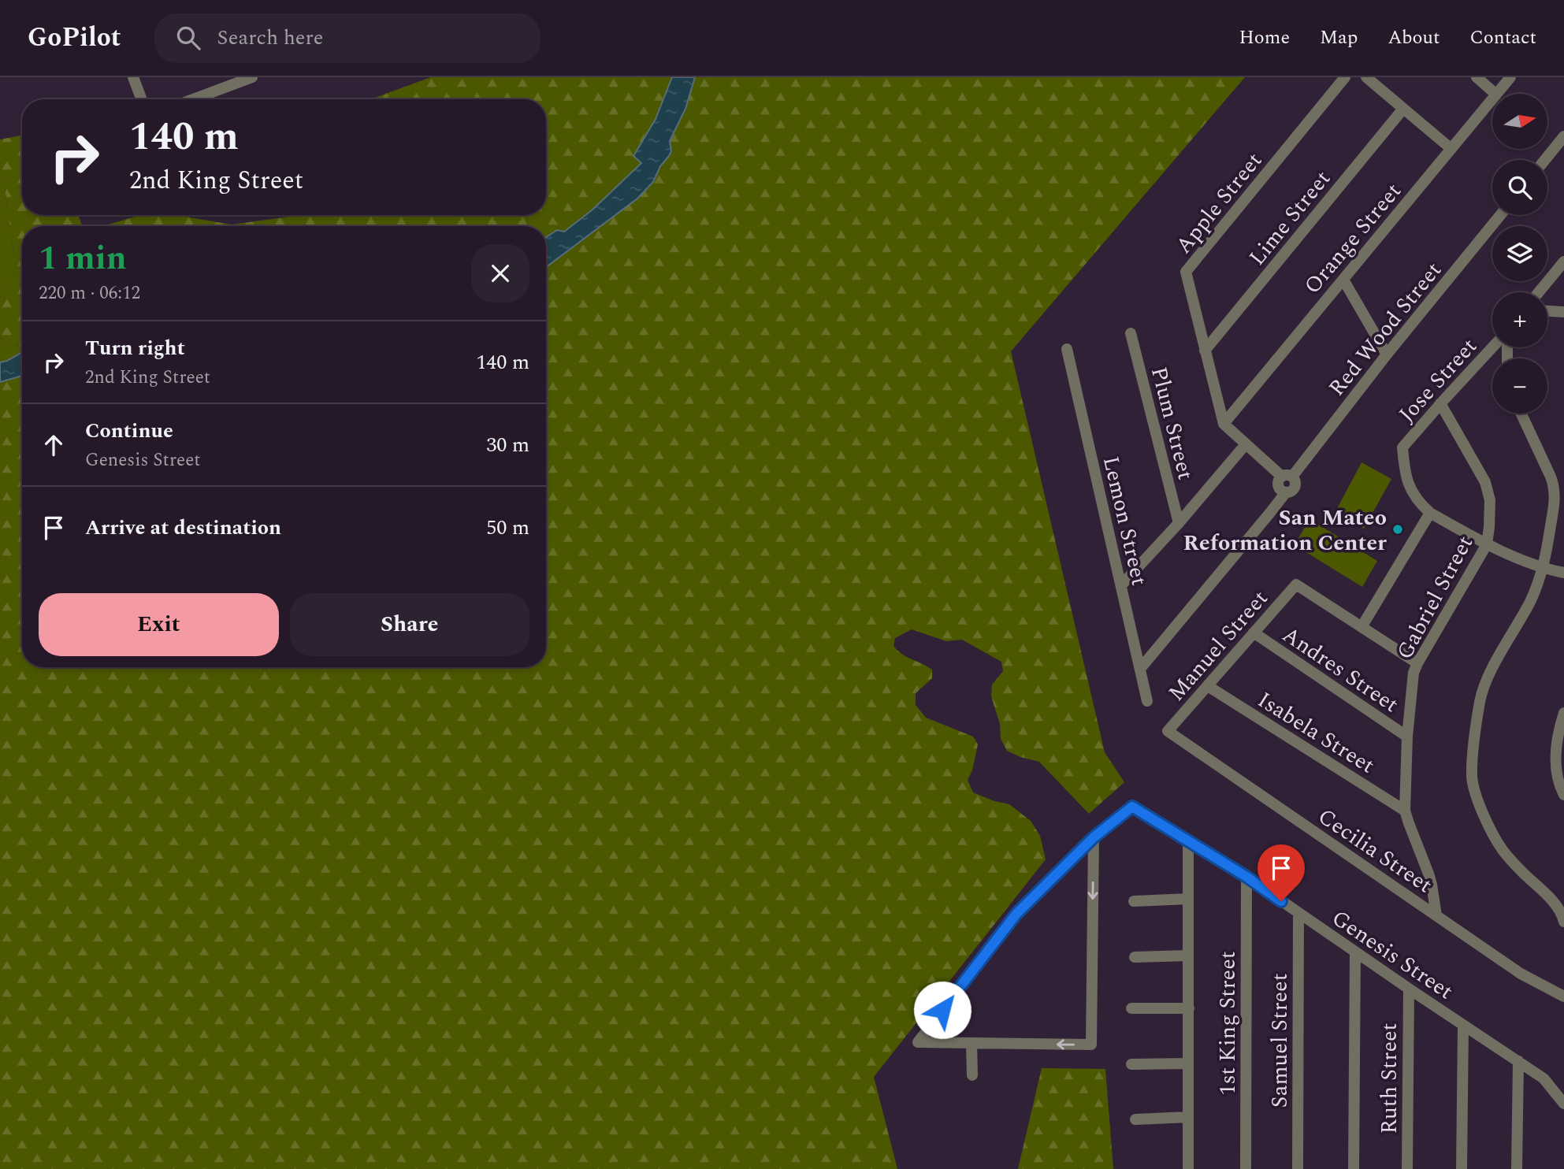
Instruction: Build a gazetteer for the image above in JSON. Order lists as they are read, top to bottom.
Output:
{
  "streets": {
    "street": [
      "Apple Street",
      "Lime Street",
      "Orange Street",
      "Red Wood Street",
      "Jose Street",
      "Plum Street",
      "Lemon Street",
      "Gabriel Street",
      "Manuel Street",
      "Andres Street",
      "Isabela Street",
      "Cecilia Street",
      "Genesis Street",
      "1st King Street",
      "Samuel Street",
      "Ruth Street"
    ]
  },
  "crossings": [
    ["Apple Street", "Lime Street"],
    ["Apple Street", "Orange Street"],
    ["Jose Street", "Gabriel Street"],
    ["Gabriel Street", "Andres Street"],
    ["Gabriel Street", "Isabela Street"],
    ["Gabriel Street", "Cecilia Street"],
    ["Manuel Street", "Andres Street"],
    ["Manuel Street", "Isabela Street"],
    ["Manuel Street", "Cecilia Street"],
    ["Genesis Street", "1st King Street"],
    ["Genesis Street", "Samuel Street"],
    ["Genesis Street", "Ruth Street"]
  ],
  "places": ["San Mateo Reformation Center"],
  "north": "right",
  "page": {
    "header": "GoPilot",
    "search": "Search here",
    "nav": [
      "Home",
      "Map",
      "About",
      "Contact"
    ],
    "map_buttons": ["+", "−"],
    "turn": ["140 m", "2nd King Street"],
    "heading": ["1 min", "220 m · 06:12"],
    "list": [
      {
        "name": "Turn right",
        "note": "2nd King Street",
        "value": "140 m"
      },
      {
        "name": "Continue",
        "note": "Genesis Street",
        "value": "30 m"
      },
      {
        "name": "Arrive at destination",
        "value": "50 m"
      }
    ],
    "buttons": ["Exit", "Share"]
  }
}
